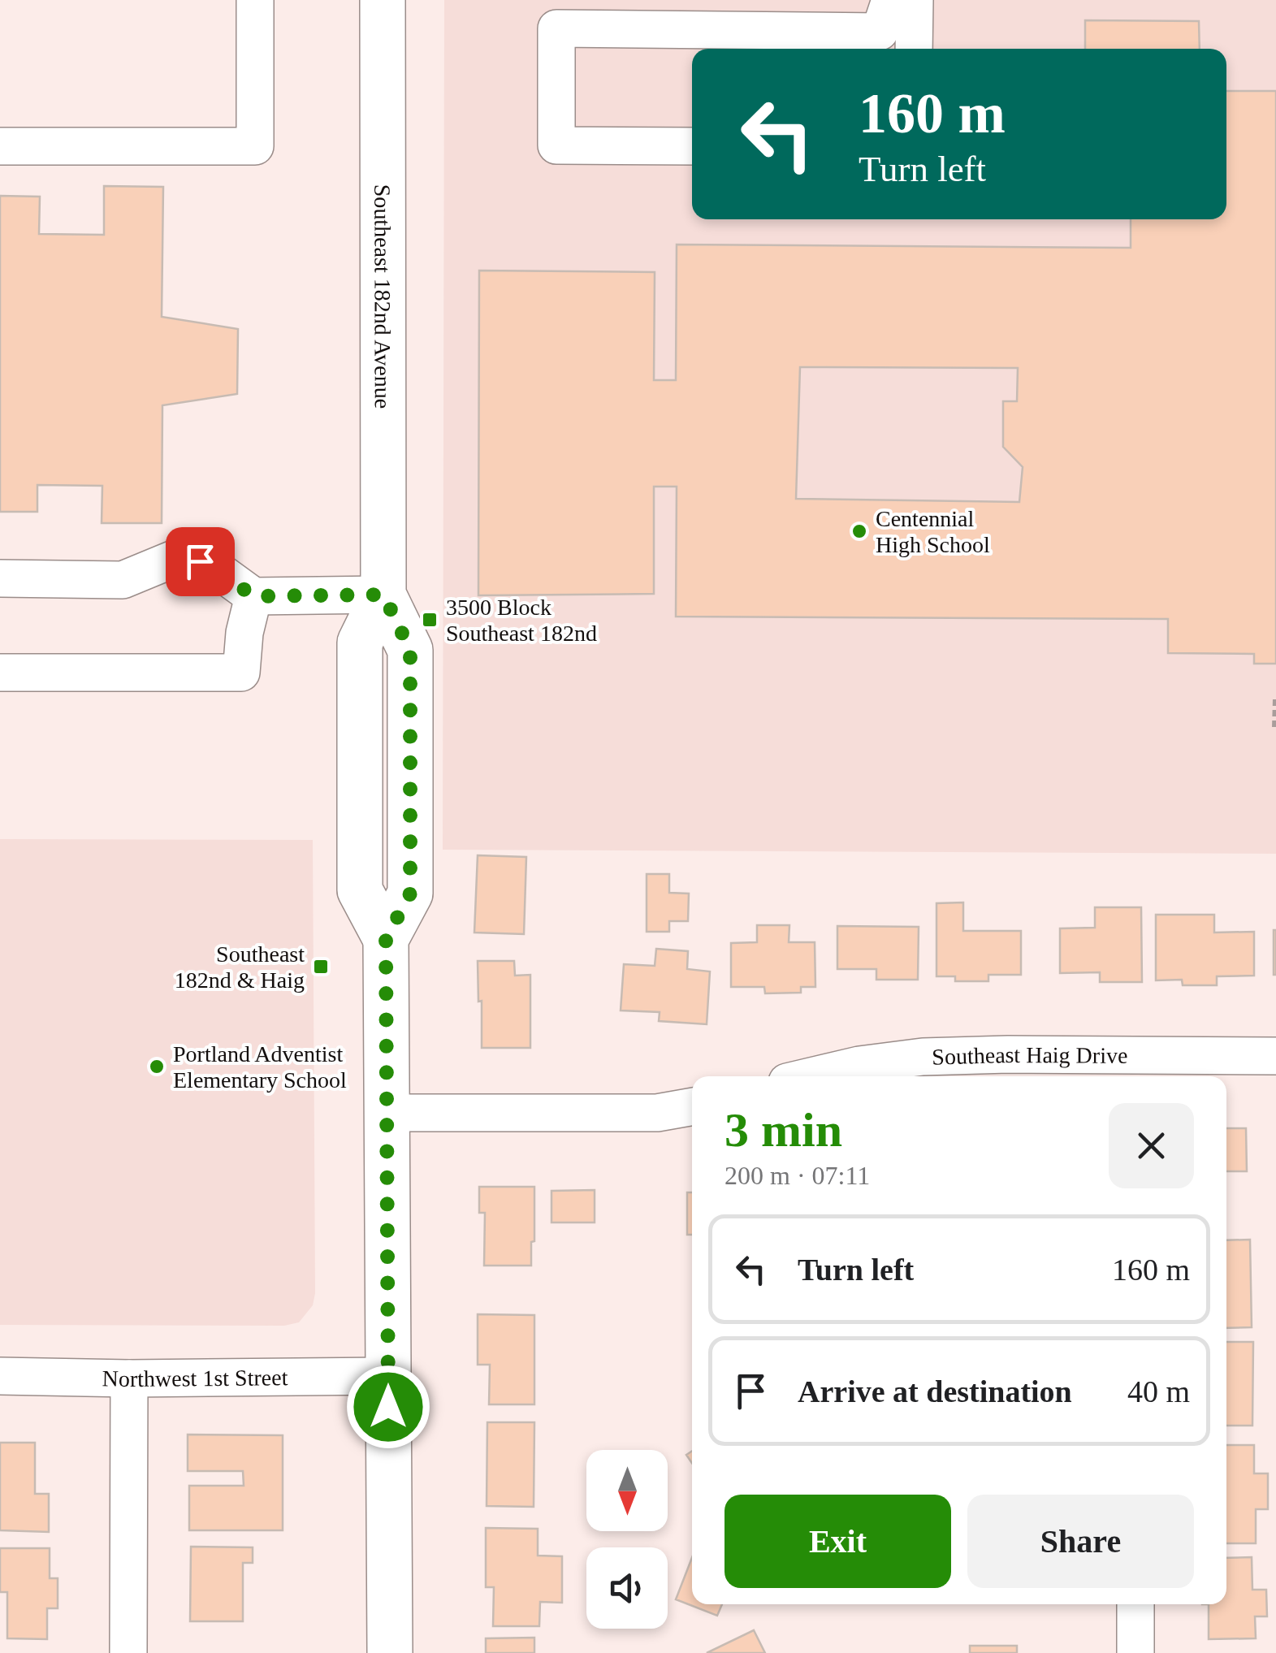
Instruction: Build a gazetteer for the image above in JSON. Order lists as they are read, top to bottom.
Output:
{
  "streets": {
    "main road": ["Southeast 182nd Avenue"],
    "street": ["Southeast Haig Drive", "Northwest 1st Street"]
  },
  "crossings": [
    ["Southeast 182nd Avenue", "Northwest 1st Street"]
  ],
  "places": {
    "other": ["Centennial High School", "Portland Adventist Elementary School"],
    "transit": ["3500 Block Southeast 182nd", "Southeast 182nd & Haig"]
  },
  "north": "bottom",
  "page": {
    "turn": ["160 m", "Turn left"],
    "heading": ["3 min", "200 m · 07:11"],
    "list": [
      {
        "name": "Turn left",
        "value": "160 m"
      },
      {
        "name": "Arrive at destination",
        "value": "40 m"
      }
    ],
    "buttons": ["Exit", "Share"]
  }
}
